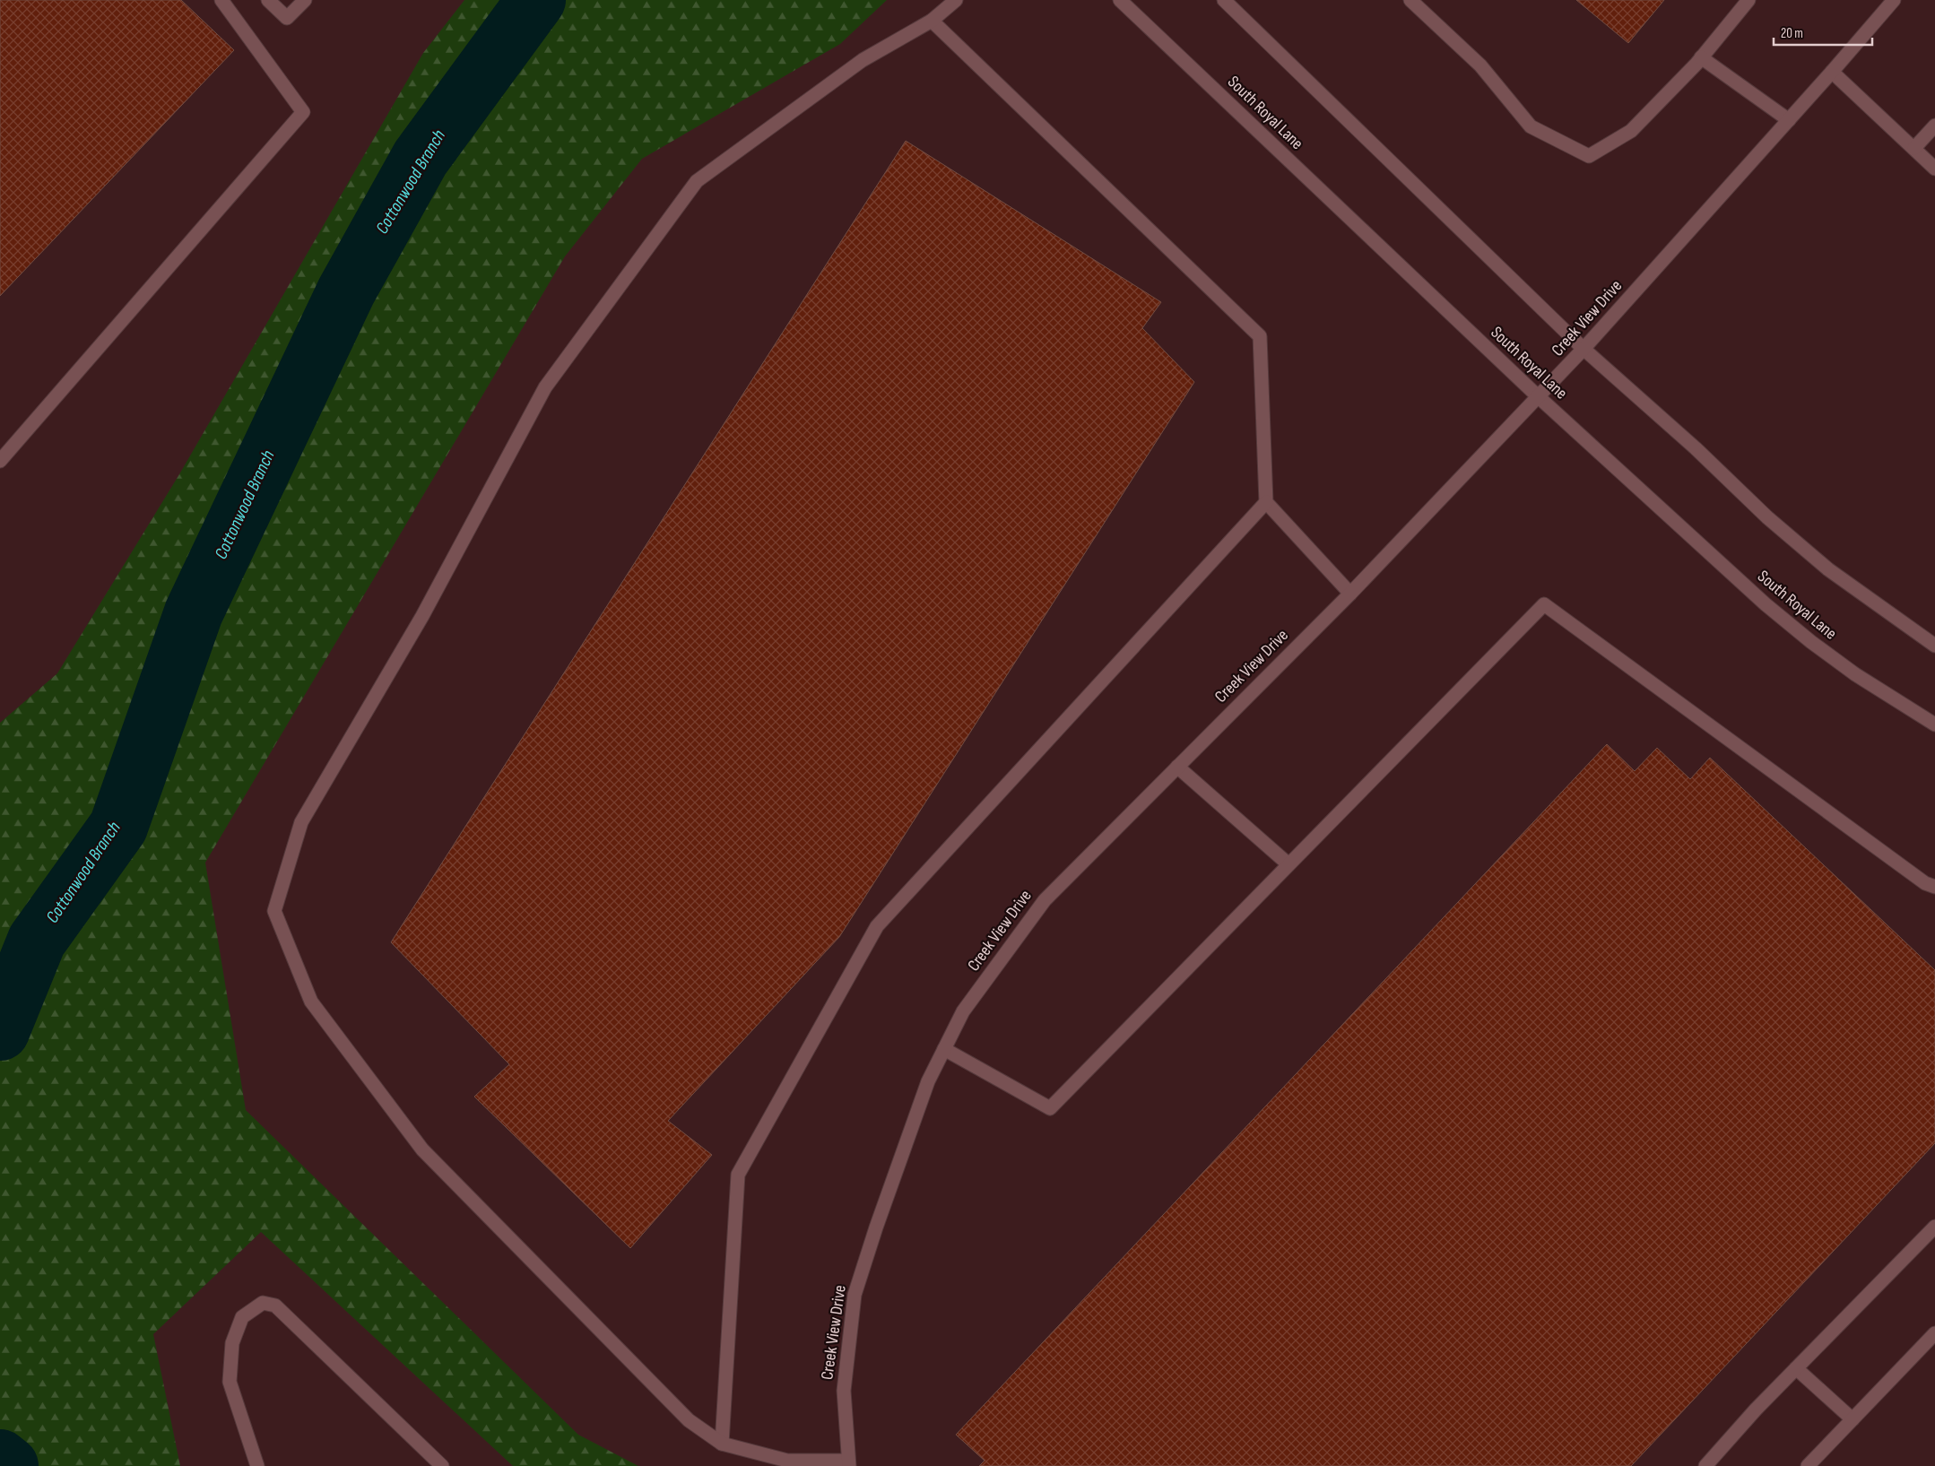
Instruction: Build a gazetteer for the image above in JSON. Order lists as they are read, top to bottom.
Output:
{
  "streets": {
    "main road": ["South Royal Lane", "Creek View Drive"]
  },
  "crossings": [
    ["South Royal Lane", "Creek View Drive"]
  ],
  "water": ["Cottonwood Branch"],
  "scale_bar": "20 m"
}
